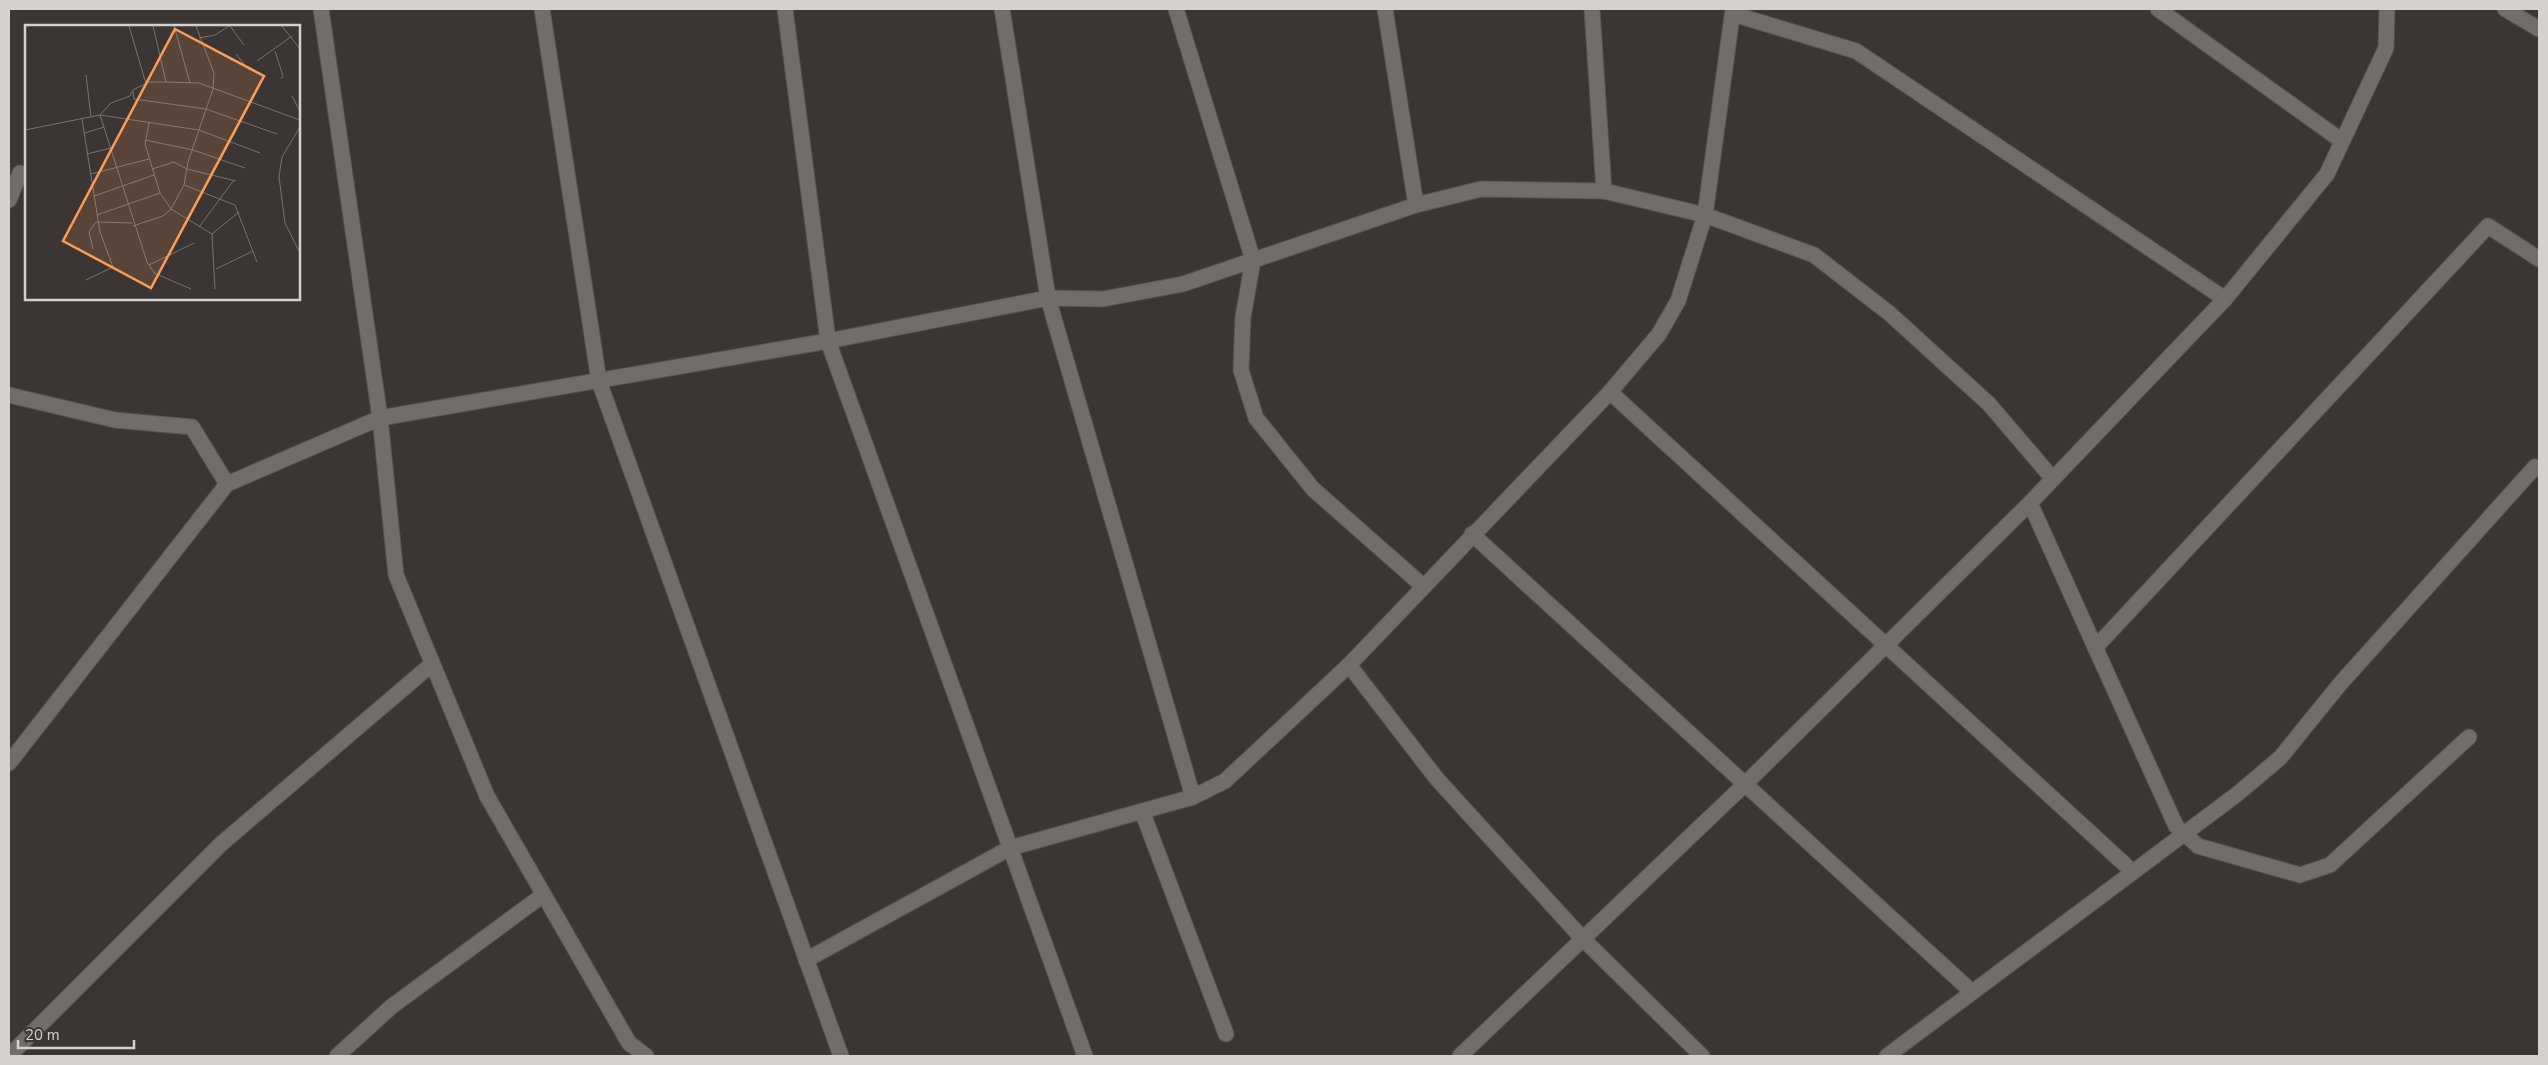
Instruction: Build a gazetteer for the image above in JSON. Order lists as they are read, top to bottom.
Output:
{
  "scale_bar": "20 m"
}
